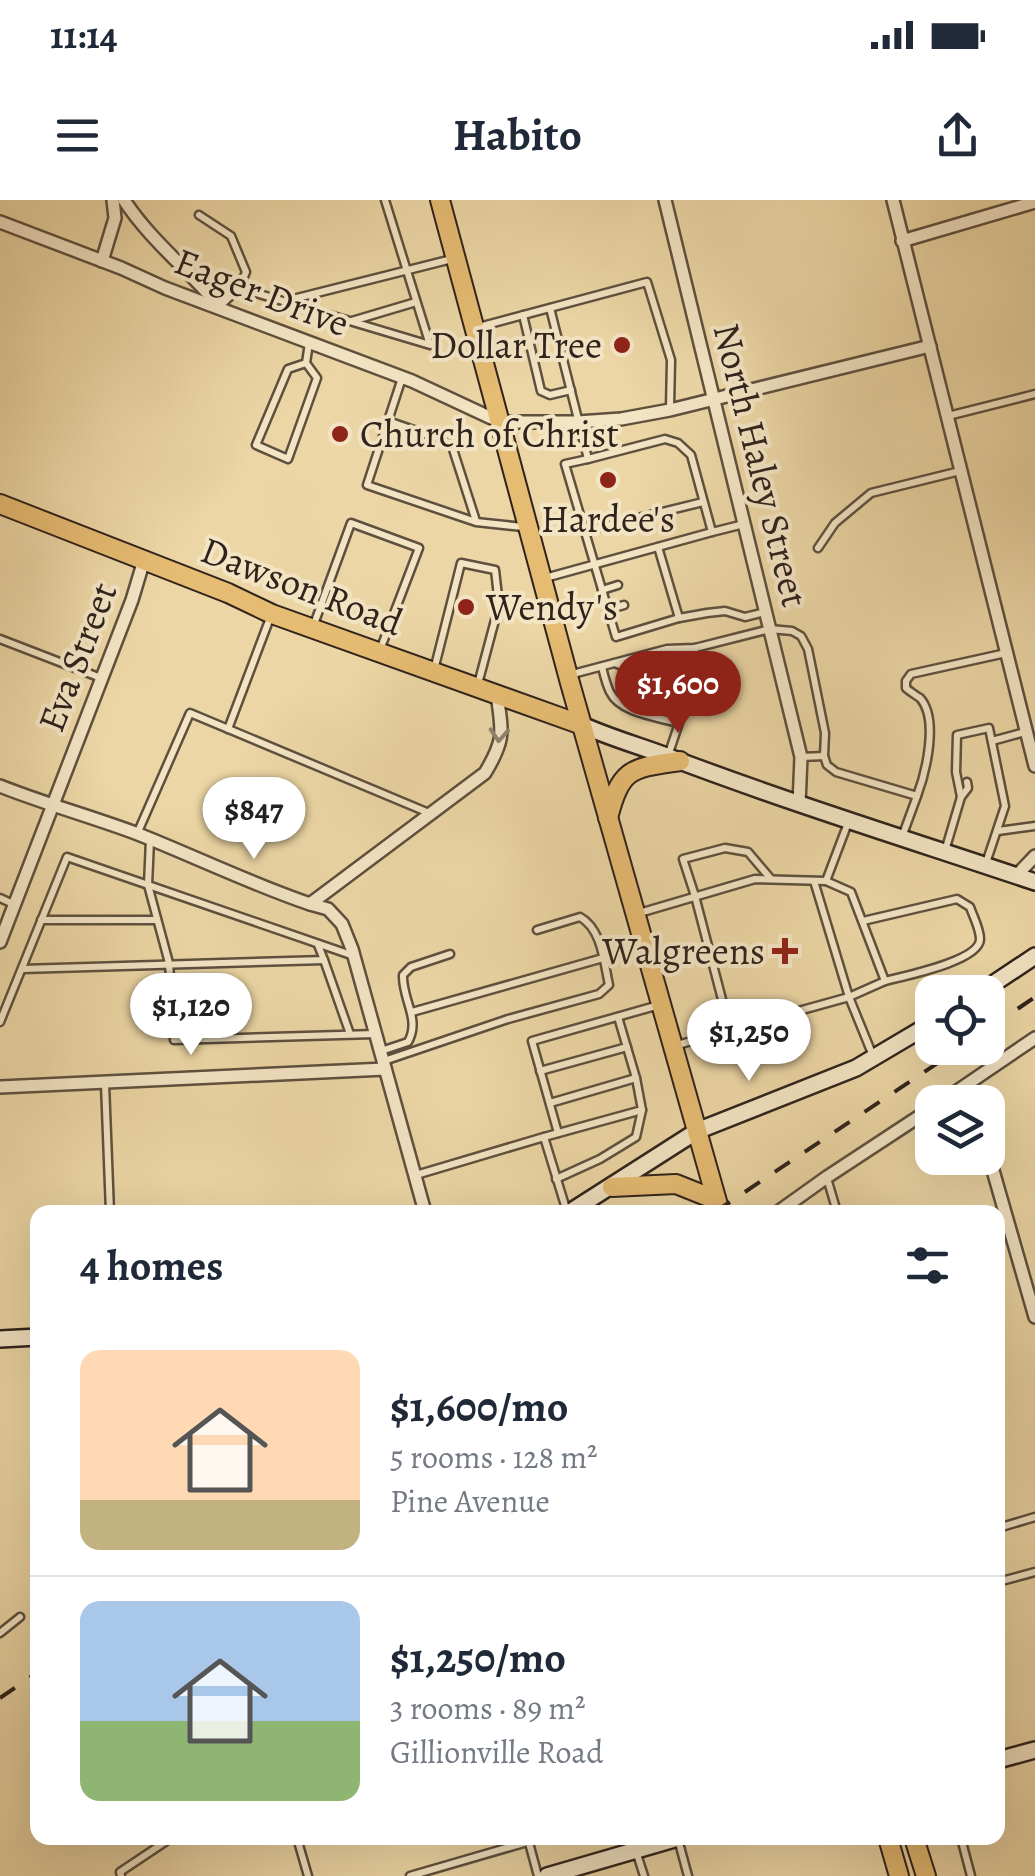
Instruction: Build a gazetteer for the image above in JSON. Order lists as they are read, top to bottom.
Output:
{
  "streets": {
    "main road": ["Dawson Road"],
    "street": ["Eager Drive", "North Haley Street", "Eva Street"]
  },
  "crossings": [
    ["Dawson Road", "Eva Street"]
  ],
  "places": {
    "other": [
      "Dollar Tree",
      "Church of Christ",
      "Hardee's",
      "Wendy's"
    ],
    "health": ["Walgreens"]
  },
  "page": {
    "status": "11:14",
    "header": "Habito",
    "price": [
      "$1,600",
      "$847",
      "$1,120",
      "$1,250"
    ],
    "heading": "4 homes",
    "list": [
      {
        "name": "$1,600/mo",
        "note": "5 rooms · 128 m² · Pine Avenue"
      },
      {
        "name": "$1,250/mo",
        "note": "3 rooms · 89 m² · Gillionville Road"
      }
    ]
  }
}
